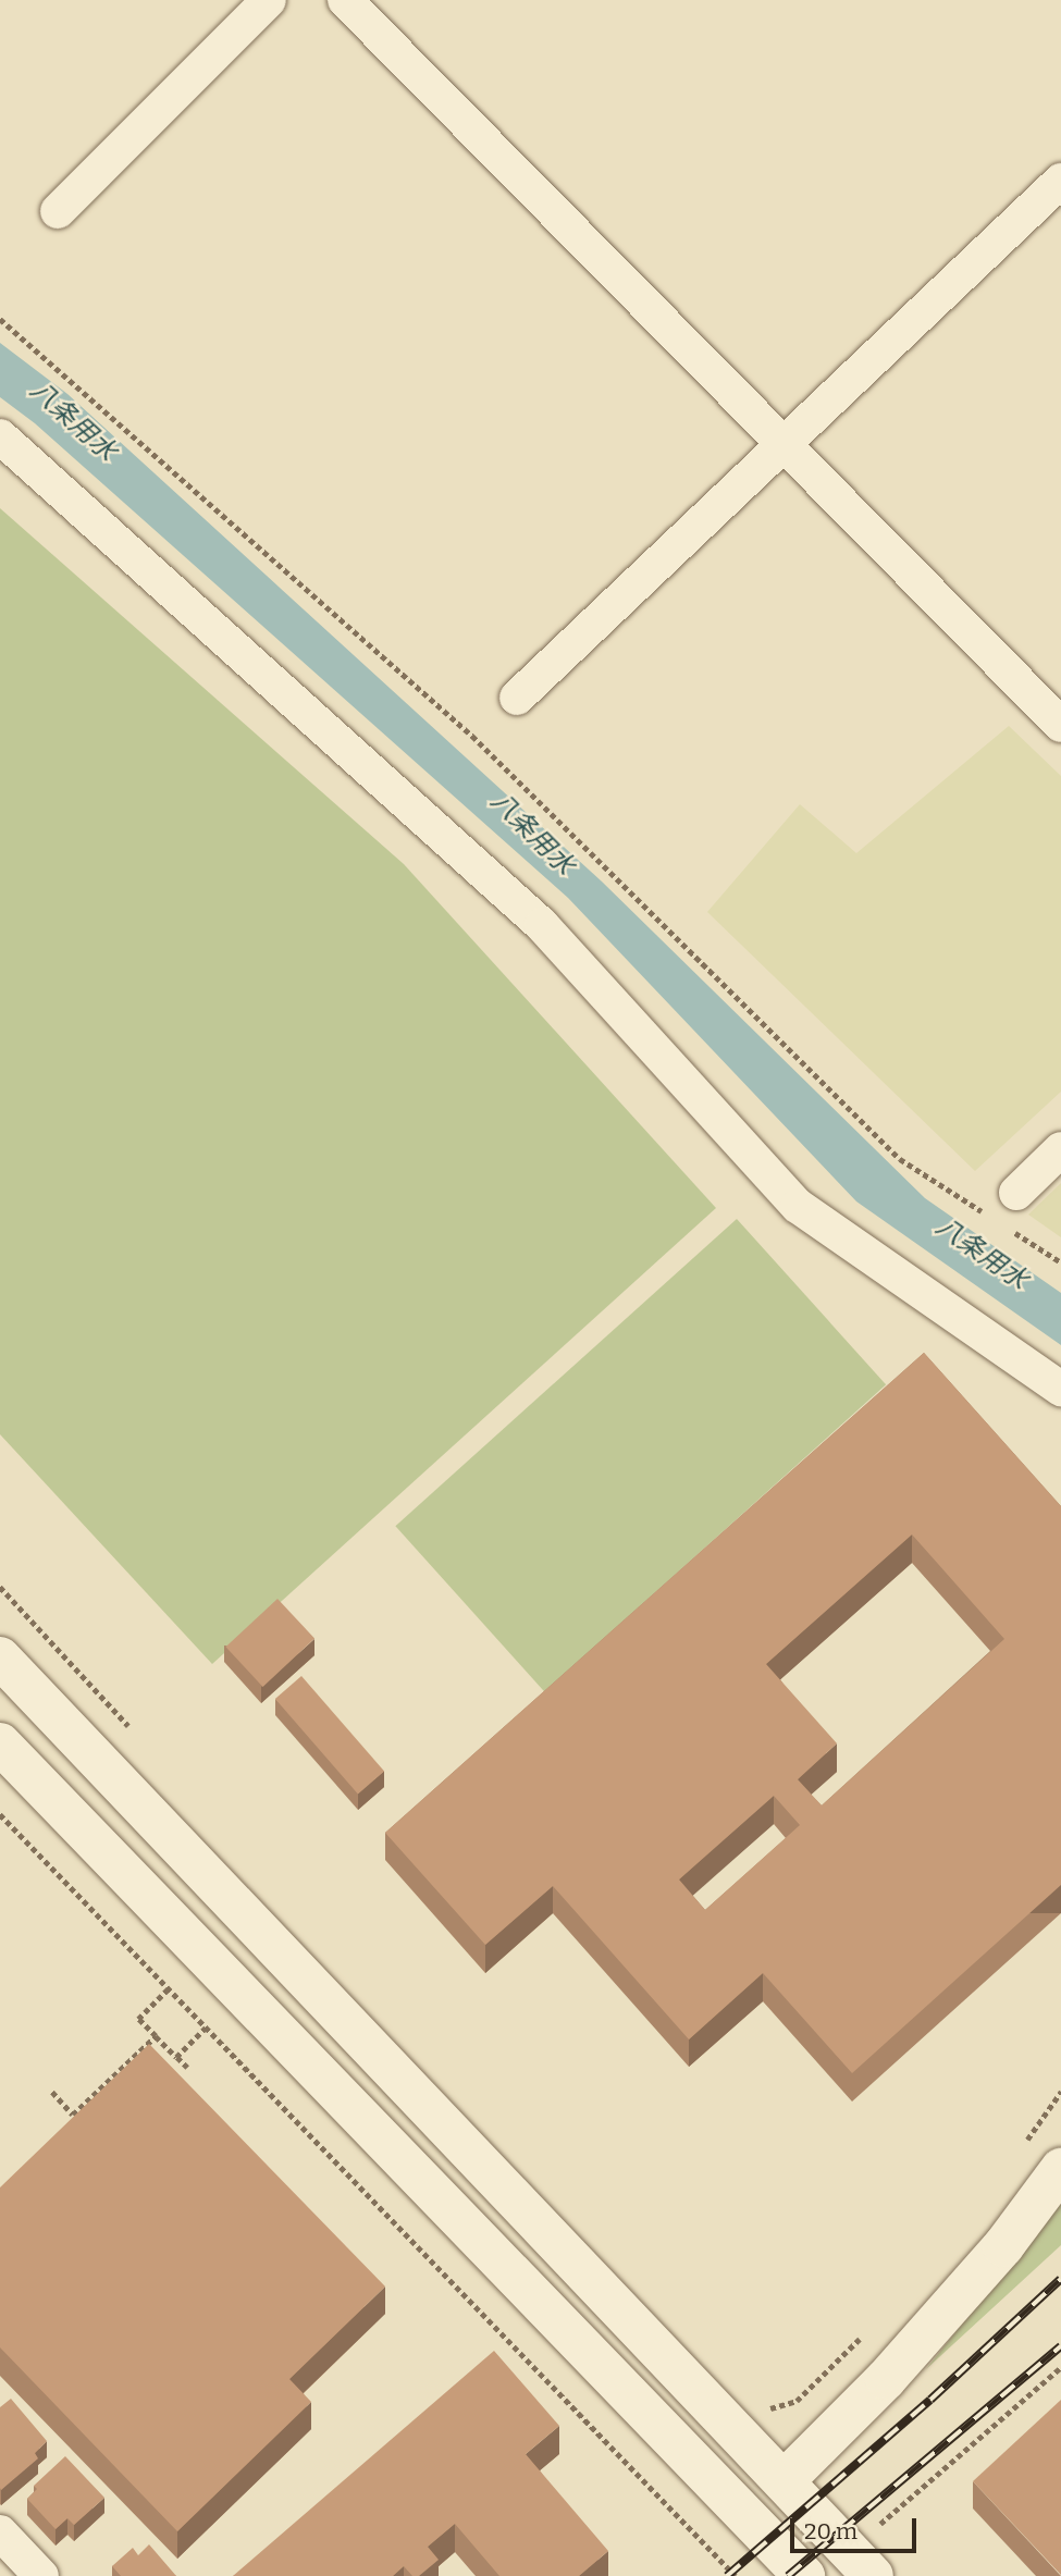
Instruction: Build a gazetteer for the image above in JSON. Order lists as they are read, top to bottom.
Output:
{
  "water": ["八条用水"],
  "scale_bar": "20 m"
}
